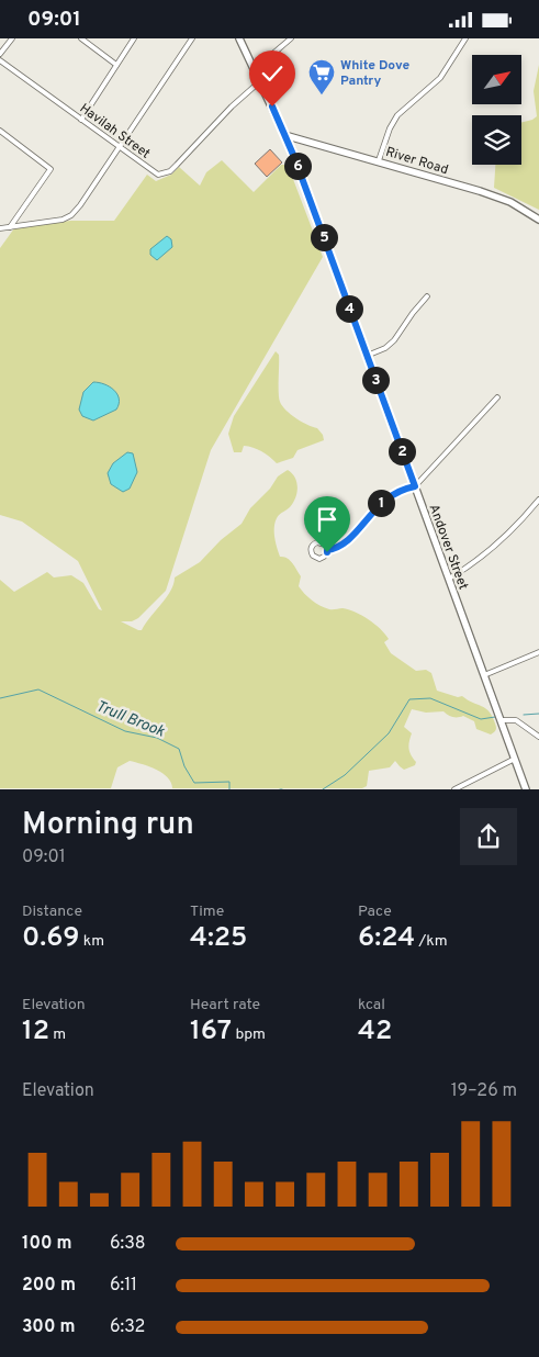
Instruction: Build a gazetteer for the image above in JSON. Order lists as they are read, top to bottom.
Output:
{
  "streets": {
    "main road": ["River Road", "Andover Street"],
    "street": ["Havilah Street"]
  },
  "crossings": [
    ["Havilah Street", "Andover Street"],
    ["River Road", "Andover Street"]
  ],
  "water": ["Trull Brook"],
  "places": {
    "supermarket": ["White Dove Pantry"]
  },
  "north": "top right",
  "page": {
    "status": "09:01",
    "pins": [
      "6",
      "5",
      "4",
      "3",
      "2",
      "1"
    ],
    "heading": ["Morning run", "09:01"],
    "stats": [
      ["Distance", "0.69 km"],
      ["Time", "4:25"],
      ["Pace", "6:24 /km"],
      ["Elevation", "12 m"],
      ["Heart rate", "167 bpm"],
      ["kcal", "42"]
    ],
    "chart": ["Elevation", "19–26 m"],
    "list": [
      {
        "name": "100 m",
        "note": "6:38"
      },
      {
        "name": "200 m",
        "note": "6:11"
      },
      {
        "name": "300 m",
        "note": "6:32"
      }
    ]
  }
}
